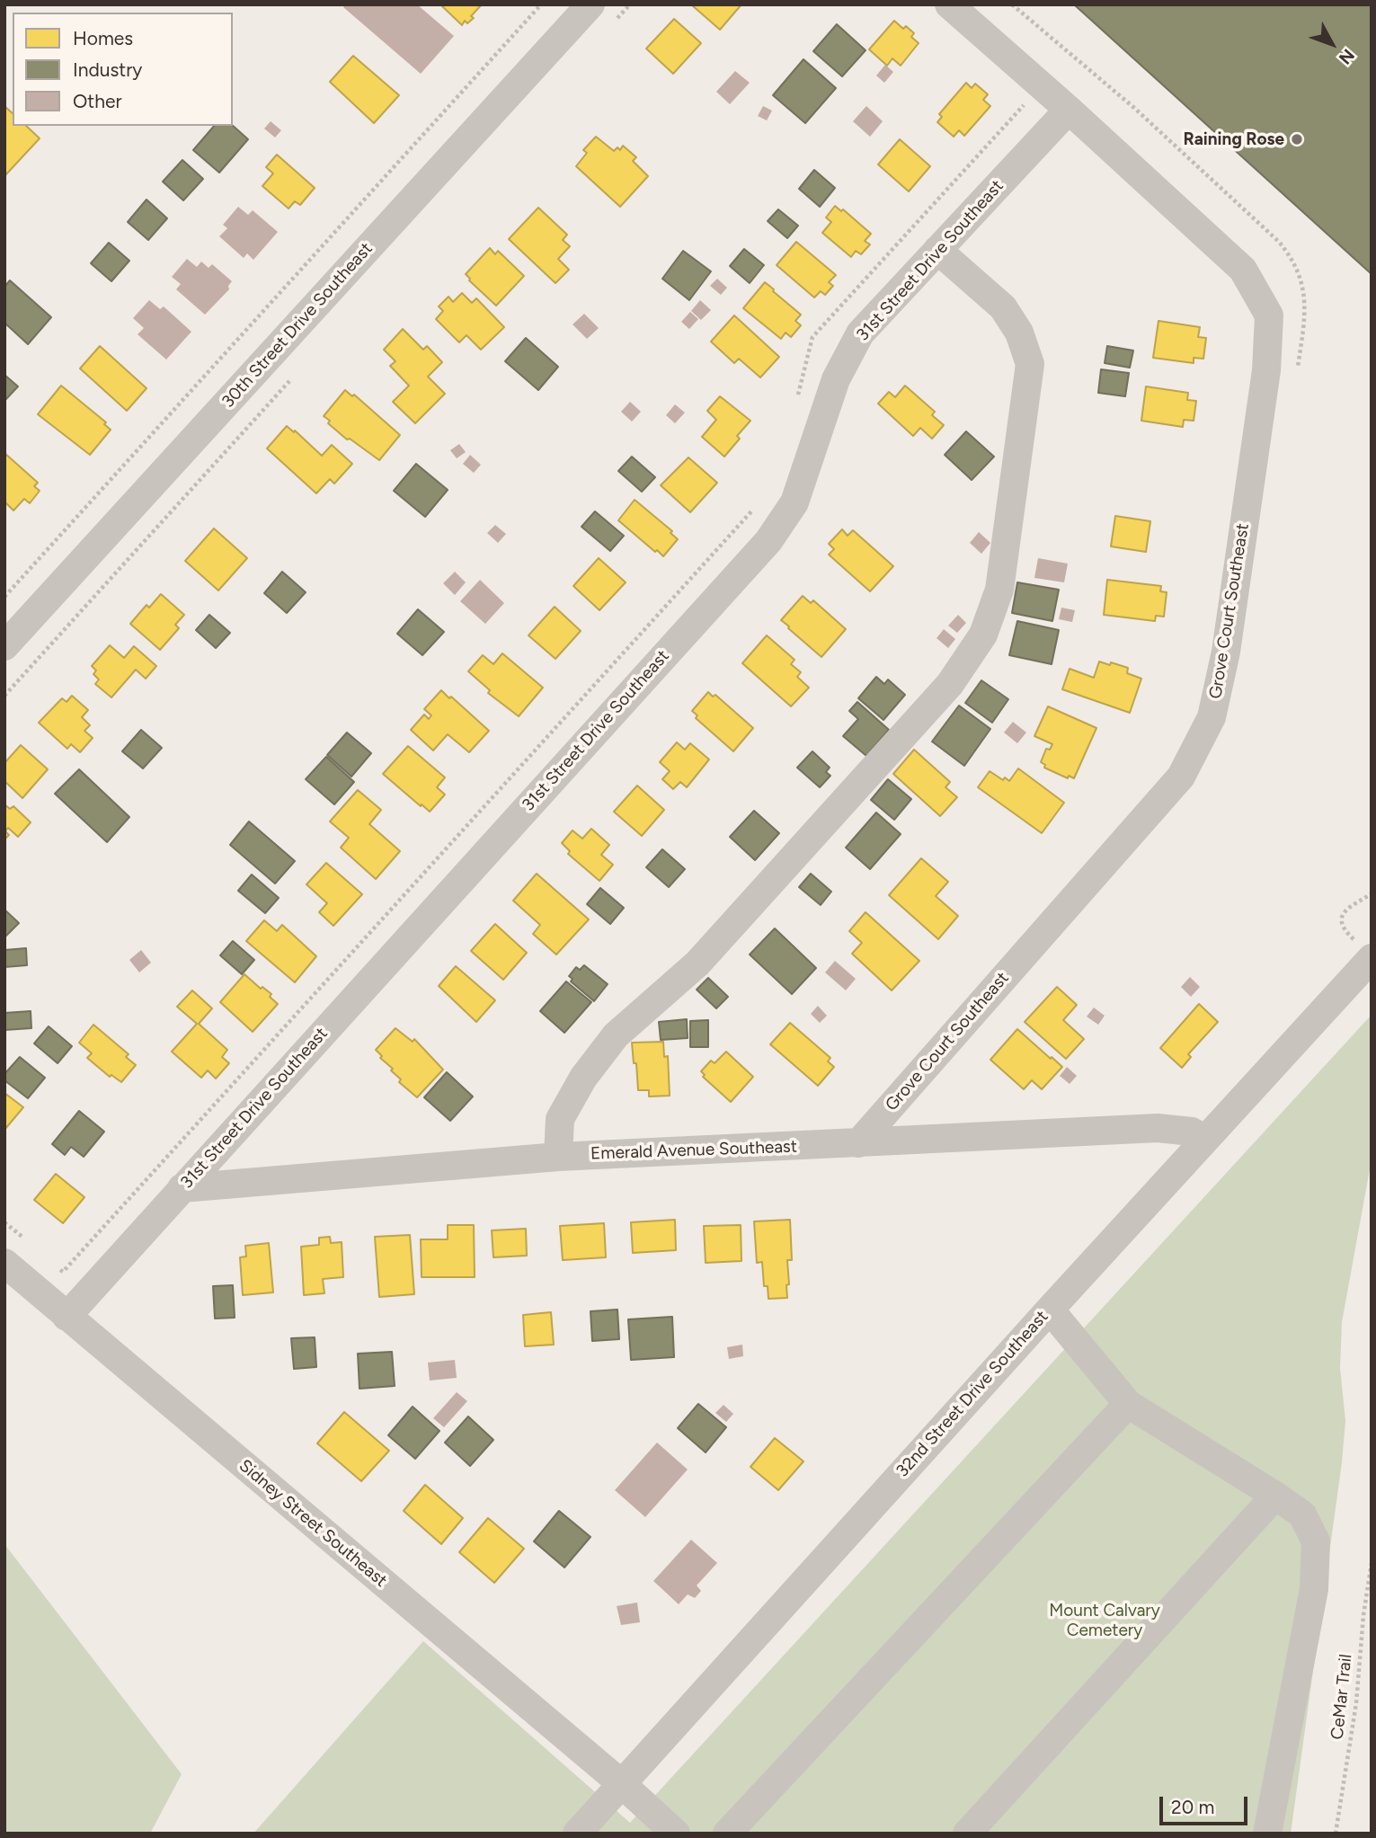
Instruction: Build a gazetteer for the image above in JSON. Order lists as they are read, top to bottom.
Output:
{
  "streets": {
    "street": [
      "31st Street Drive Southeast",
      "30th Street Drive Southeast",
      "Grove Court Southeast",
      "Emerald Avenue Southeast",
      "32nd Street Drive Southeast",
      "Sidney Street Southeast"
    ],
    "path": ["CeMar Trail"]
  },
  "crossings": [
    ["31st Street Drive Southeast", "Grove Court Southeast"],
    ["31st Street Drive Southeast", "Emerald Avenue Southeast"],
    ["31st Street Drive Southeast", "Sidney Street Southeast"],
    ["Grove Court Southeast", "Emerald Avenue Southeast"],
    ["Emerald Avenue Southeast", "32nd Street Drive Southeast"],
    ["32nd Street Drive Southeast", "Sidney Street Southeast"]
  ],
  "parks": ["Mount Calvary Cemetery"],
  "places": ["Raining Rose"],
  "legend": ["Homes", "Industry", "Other"],
  "scale_bar": "20 m",
  "north": "bottom right"
}
